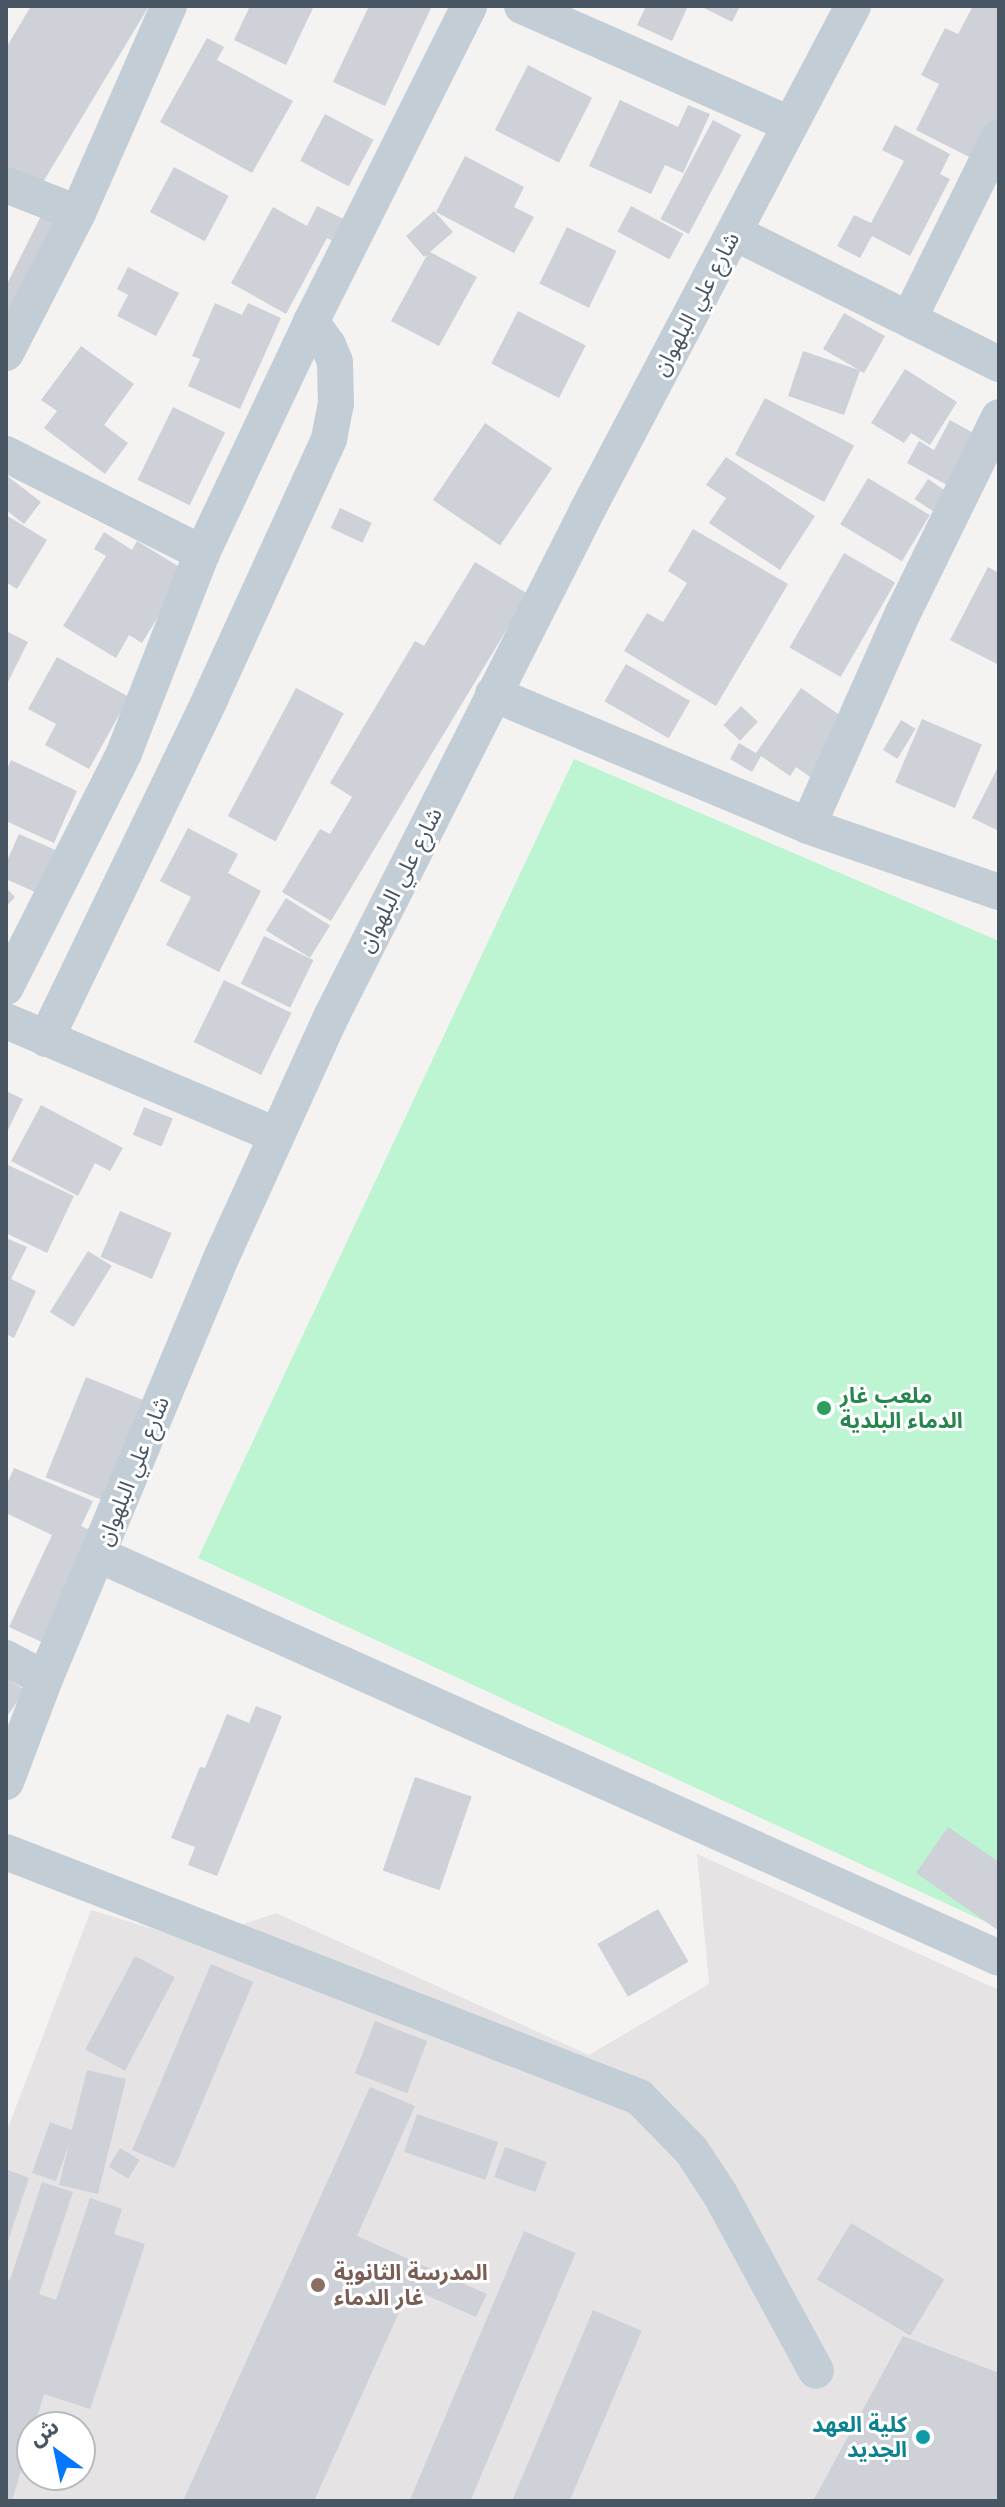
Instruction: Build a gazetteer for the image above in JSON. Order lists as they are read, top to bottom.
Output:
{
  "streets": {
    "street": ["شارع علي البلهوان"]
  },
  "places": ["ملعب غار الدماء البلدية", "المدرسة الثانوية غار الدماء", "كلية العهد الجديد"],
  "north": "top left"
}
